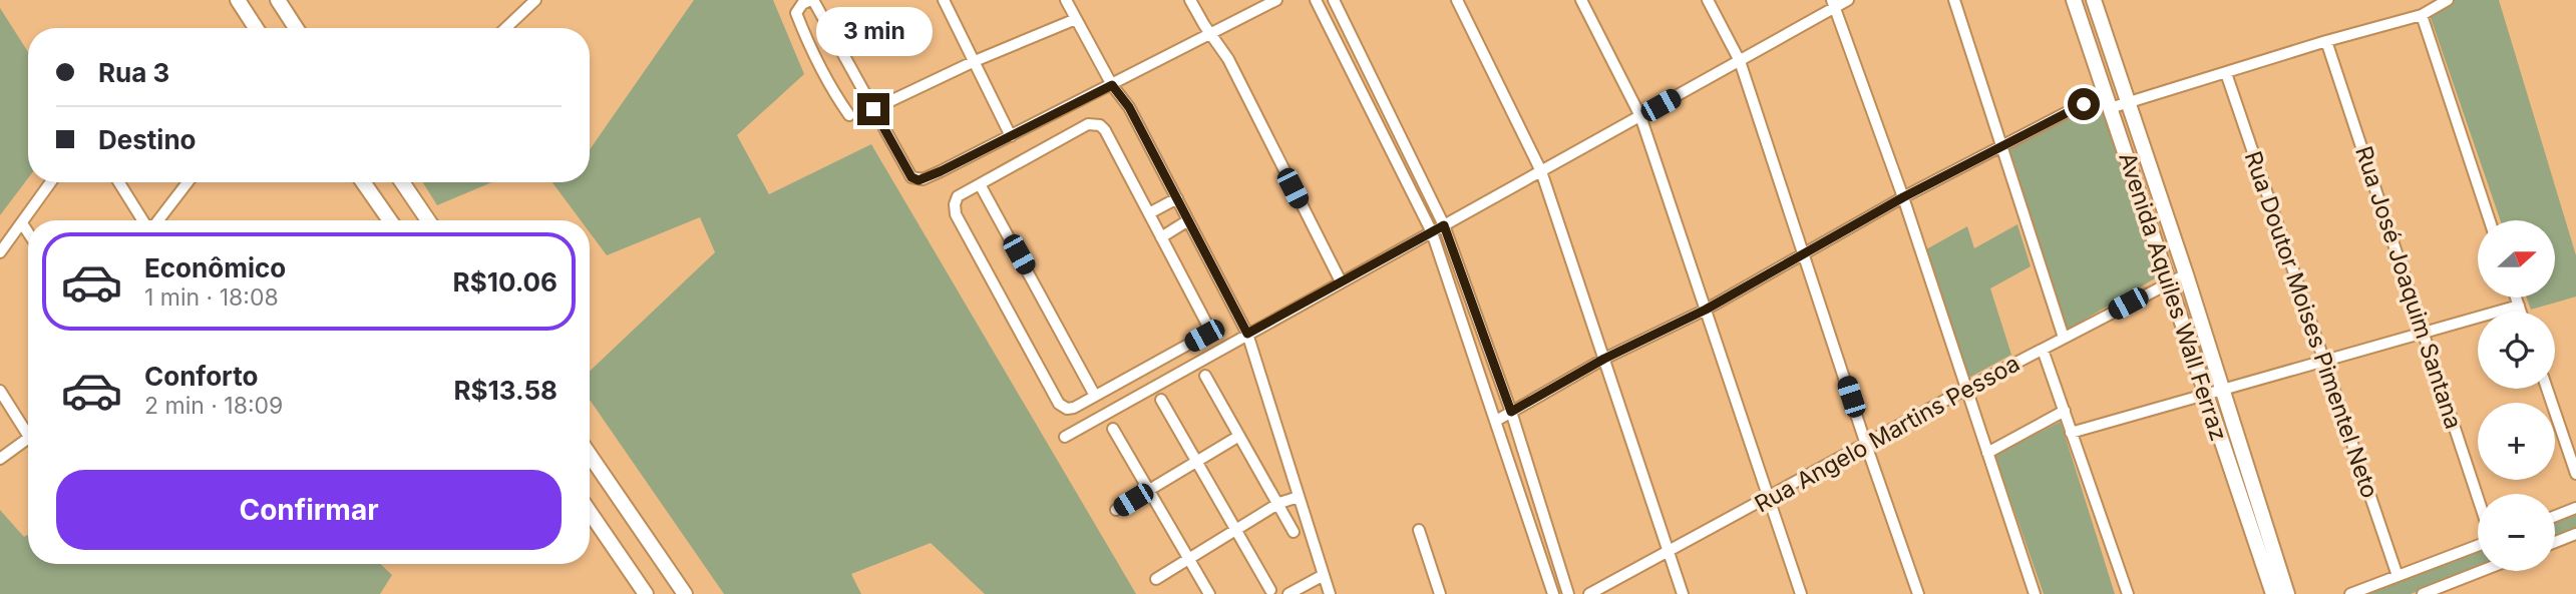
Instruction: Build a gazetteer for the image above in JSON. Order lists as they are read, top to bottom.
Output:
{
  "streets": {
    "main road": ["Avenida Aquiles Wall Ferraz"],
    "street": ["Rua José Joaquim Santana", "Rua Doutor Moises Pimentel Neto", "Rua Angelo Martins Pessoa"]
  },
  "crossings": [
    ["Avenida Aquiles Wall Ferraz", "Rua Angelo Martins Pessoa"]
  ],
  "north": "right",
  "page": {
    "bubble": "3 min",
    "banner": ["Rua 3", "Destino"],
    "map_buttons": ["+", "−"],
    "list": [
      {
        "name": "Econômico",
        "note": "1 min · 18:08",
        "value": "R$10.06"
      },
      {
        "name": "Conforto",
        "note": "2 min · 18:09",
        "value": "R$13.58"
      }
    ],
    "buttons": "Confirmar"
  }
}
